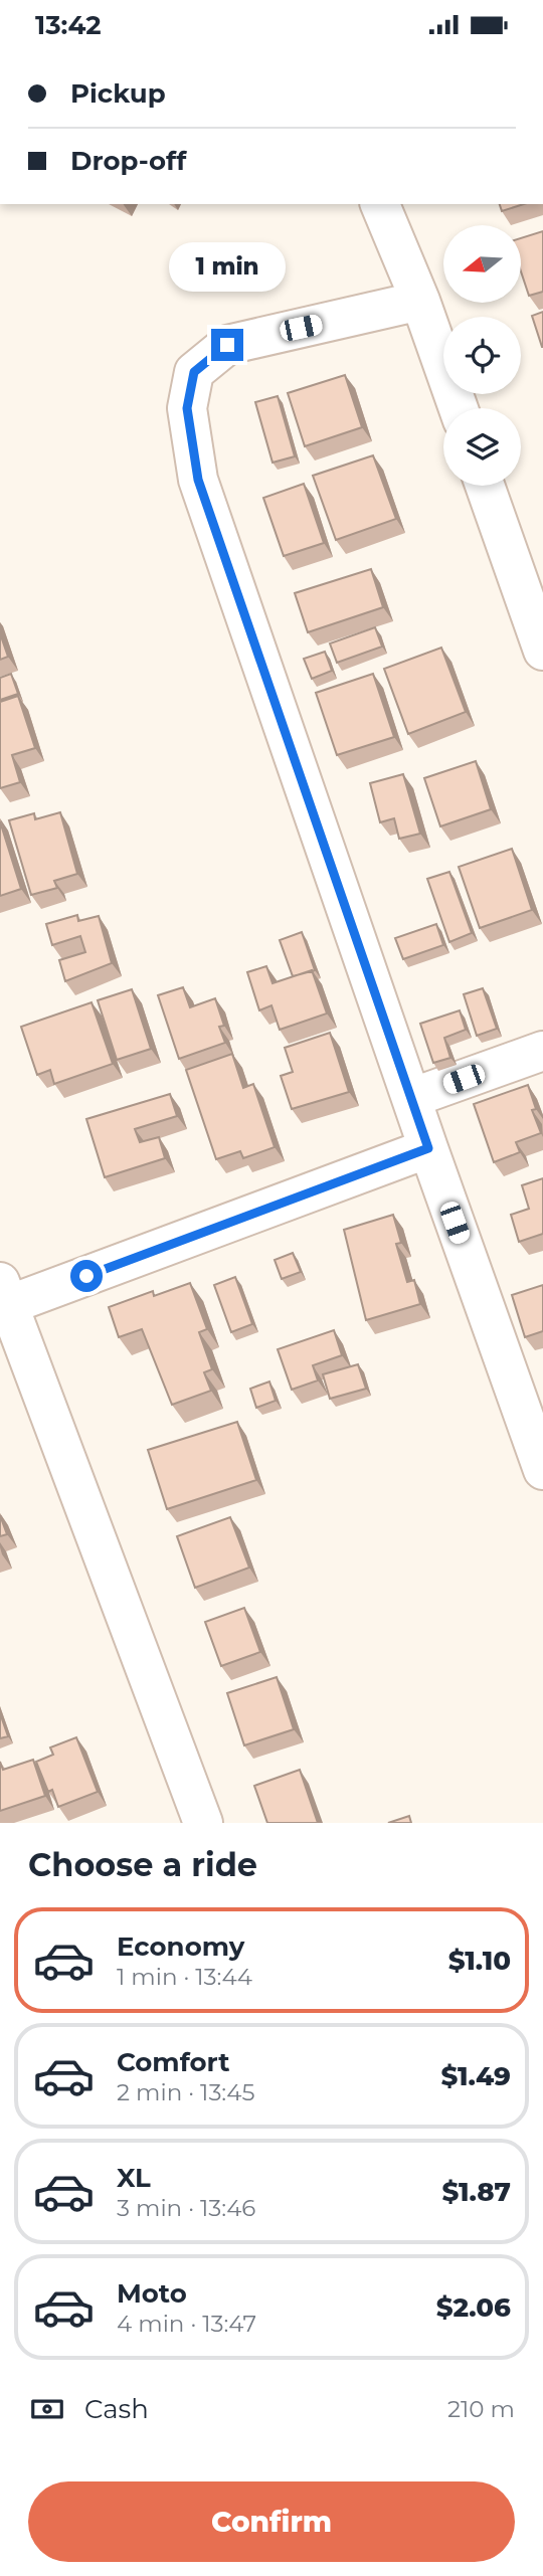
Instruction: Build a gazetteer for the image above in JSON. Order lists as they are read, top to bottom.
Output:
{
  "north": "left",
  "page": {
    "status": "13:42",
    "banner": ["Pickup", "Drop-off"],
    "bubble": "1 min",
    "heading": "Choose a ride",
    "list": [
      {
        "name": "Economy",
        "note": "1 min · 13:44",
        "value": "$1.10"
      },
      {
        "name": "Comfort",
        "note": "2 min · 13:45",
        "value": "$1.49"
      },
      {
        "name": "XL",
        "note": "3 min · 13:46",
        "value": "$1.87"
      },
      {
        "name": "Moto",
        "note": "4 min · 13:47",
        "value": "$2.06"
      }
    ],
    "pay": ["Cash", "210 m"],
    "buttons": "Confirm"
  }
}
